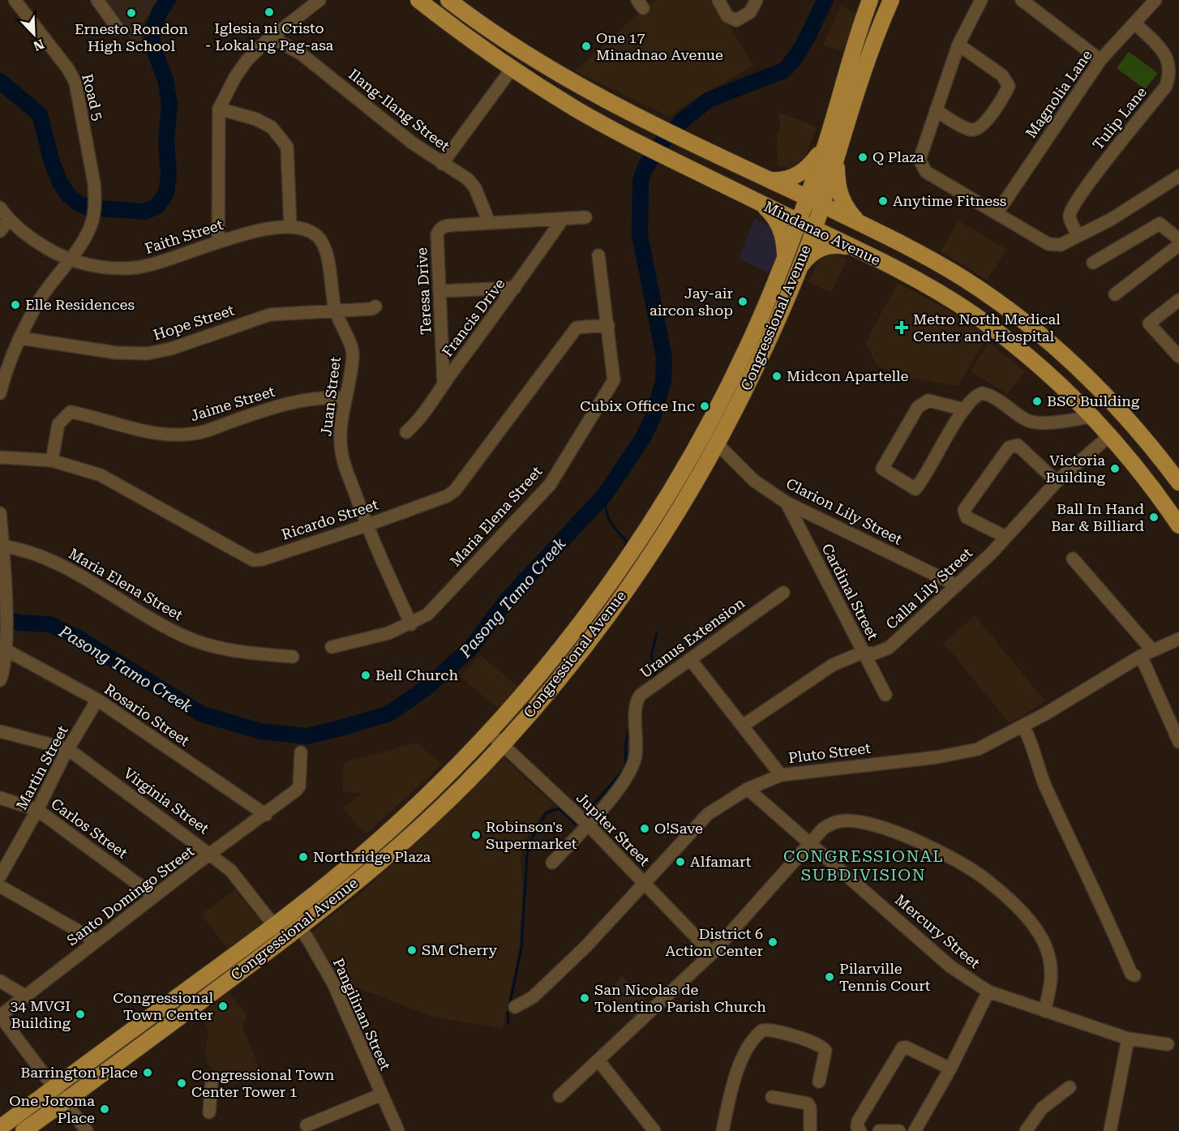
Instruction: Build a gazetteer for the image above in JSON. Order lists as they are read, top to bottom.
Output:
{
  "streets": {
    "main road": ["Mindanao Avenue", "Congressional Avenue"],
    "street": [
      "Magnolia Lane",
      "Road 5",
      "Ilang-Ilang Street",
      "Tulip Lane",
      "Faith Street",
      "Teresa Drive",
      "Francis Drive",
      "Hope Street",
      "Juan Street",
      "Jaime Street",
      "Clarion Lily Street",
      "Maria Elena Street",
      "Ricardo Street",
      "Calla Lily Street",
      "Cardinal Street",
      "Uranus Extension",
      "Rosario Street",
      "Pluto Street",
      "Martin Street",
      "Virginia Street",
      "Carlos Street",
      "Jupiter Street",
      "Santo Domingo Street",
      "Mercury Street",
      "Pangilinan Street"
    ]
  },
  "crossings": [
    ["Magnolia Lane", "Tulip Lane"],
    ["Road 5", "Faith Street"],
    ["Ilang-Ilang Street", "Teresa Drive"],
    ["Mindanao Avenue", "Congressional Avenue"],
    ["Mindanao Avenue", "Calla Lily Street"],
    ["Faith Street", "Hope Street"],
    ["Faith Street", "Juan Street"],
    ["Teresa Drive", "Francis Drive"],
    ["Congressional Avenue", "Clarion Lily Street"],
    ["Congressional Avenue", "Virginia Street"],
    ["Congressional Avenue", "Jupiter Street"],
    ["Congressional Avenue", "Pangilinan Street"],
    ["Hope Street", "Juan Street"],
    ["Juan Street", "Jaime Street"],
    ["Juan Street", "Maria Elena Street"],
    ["Juan Street", "Ricardo Street"],
    ["Jaime Street", "Ricardo Street"],
    ["Clarion Lily Street", "Calla Lily Street"],
    ["Clarion Lily Street", "Cardinal Street"],
    ["Maria Elena Street", "Ricardo Street"],
    ["Calla Lily Street", "Cardinal Street"],
    ["Uranus Extension", "Jupiter Street"],
    ["Rosario Street", "Martin Street"],
    ["Rosario Street", "Santo Domingo Street"],
    ["Pluto Street", "Jupiter Street"],
    ["Pluto Street", "Mercury Street"],
    ["Martin Street", "Virginia Street"],
    ["Martin Street", "Carlos Street"],
    ["Virginia Street", "Santo Domingo Street"],
    ["Carlos Street", "Santo Domingo Street"]
  ],
  "districts": ["CONGRESSIONAL SUBDIVISION"],
  "water": ["Pasong Tamo Creek"],
  "places": {
    "other": [
      "Iglesia ni Cristo - Lokal ng Pag-asa",
      "Ernesto Rondon High School",
      "One 17 Minadnao Avenue",
      "Q Plaza",
      "Anytime Fitness",
      "Jay-air aircon shop",
      "Elle Residences",
      "Midcon Apartelle",
      "BSC Building",
      "Cubix Office Inc",
      "Victoria Building",
      "Ball In Hand Bar & Billiard",
      "Bell Church",
      "O!Save",
      "Robinson's Supermarket",
      "Northridge Plaza",
      "Alfamart",
      "District 6 Action Center",
      "SM Cherry",
      "Pilarville Tennis Court",
      "San Nicolas de Tolentino Parish Church",
      "Congressional Town Center",
      "34 MVGI Building",
      "Barrington Place",
      "Congressional Town Center Tower 1",
      "One Joroma Place"
    ],
    "health": ["Metro North Medical Center and Hospital"]
  },
  "north": "bottom right"
}
